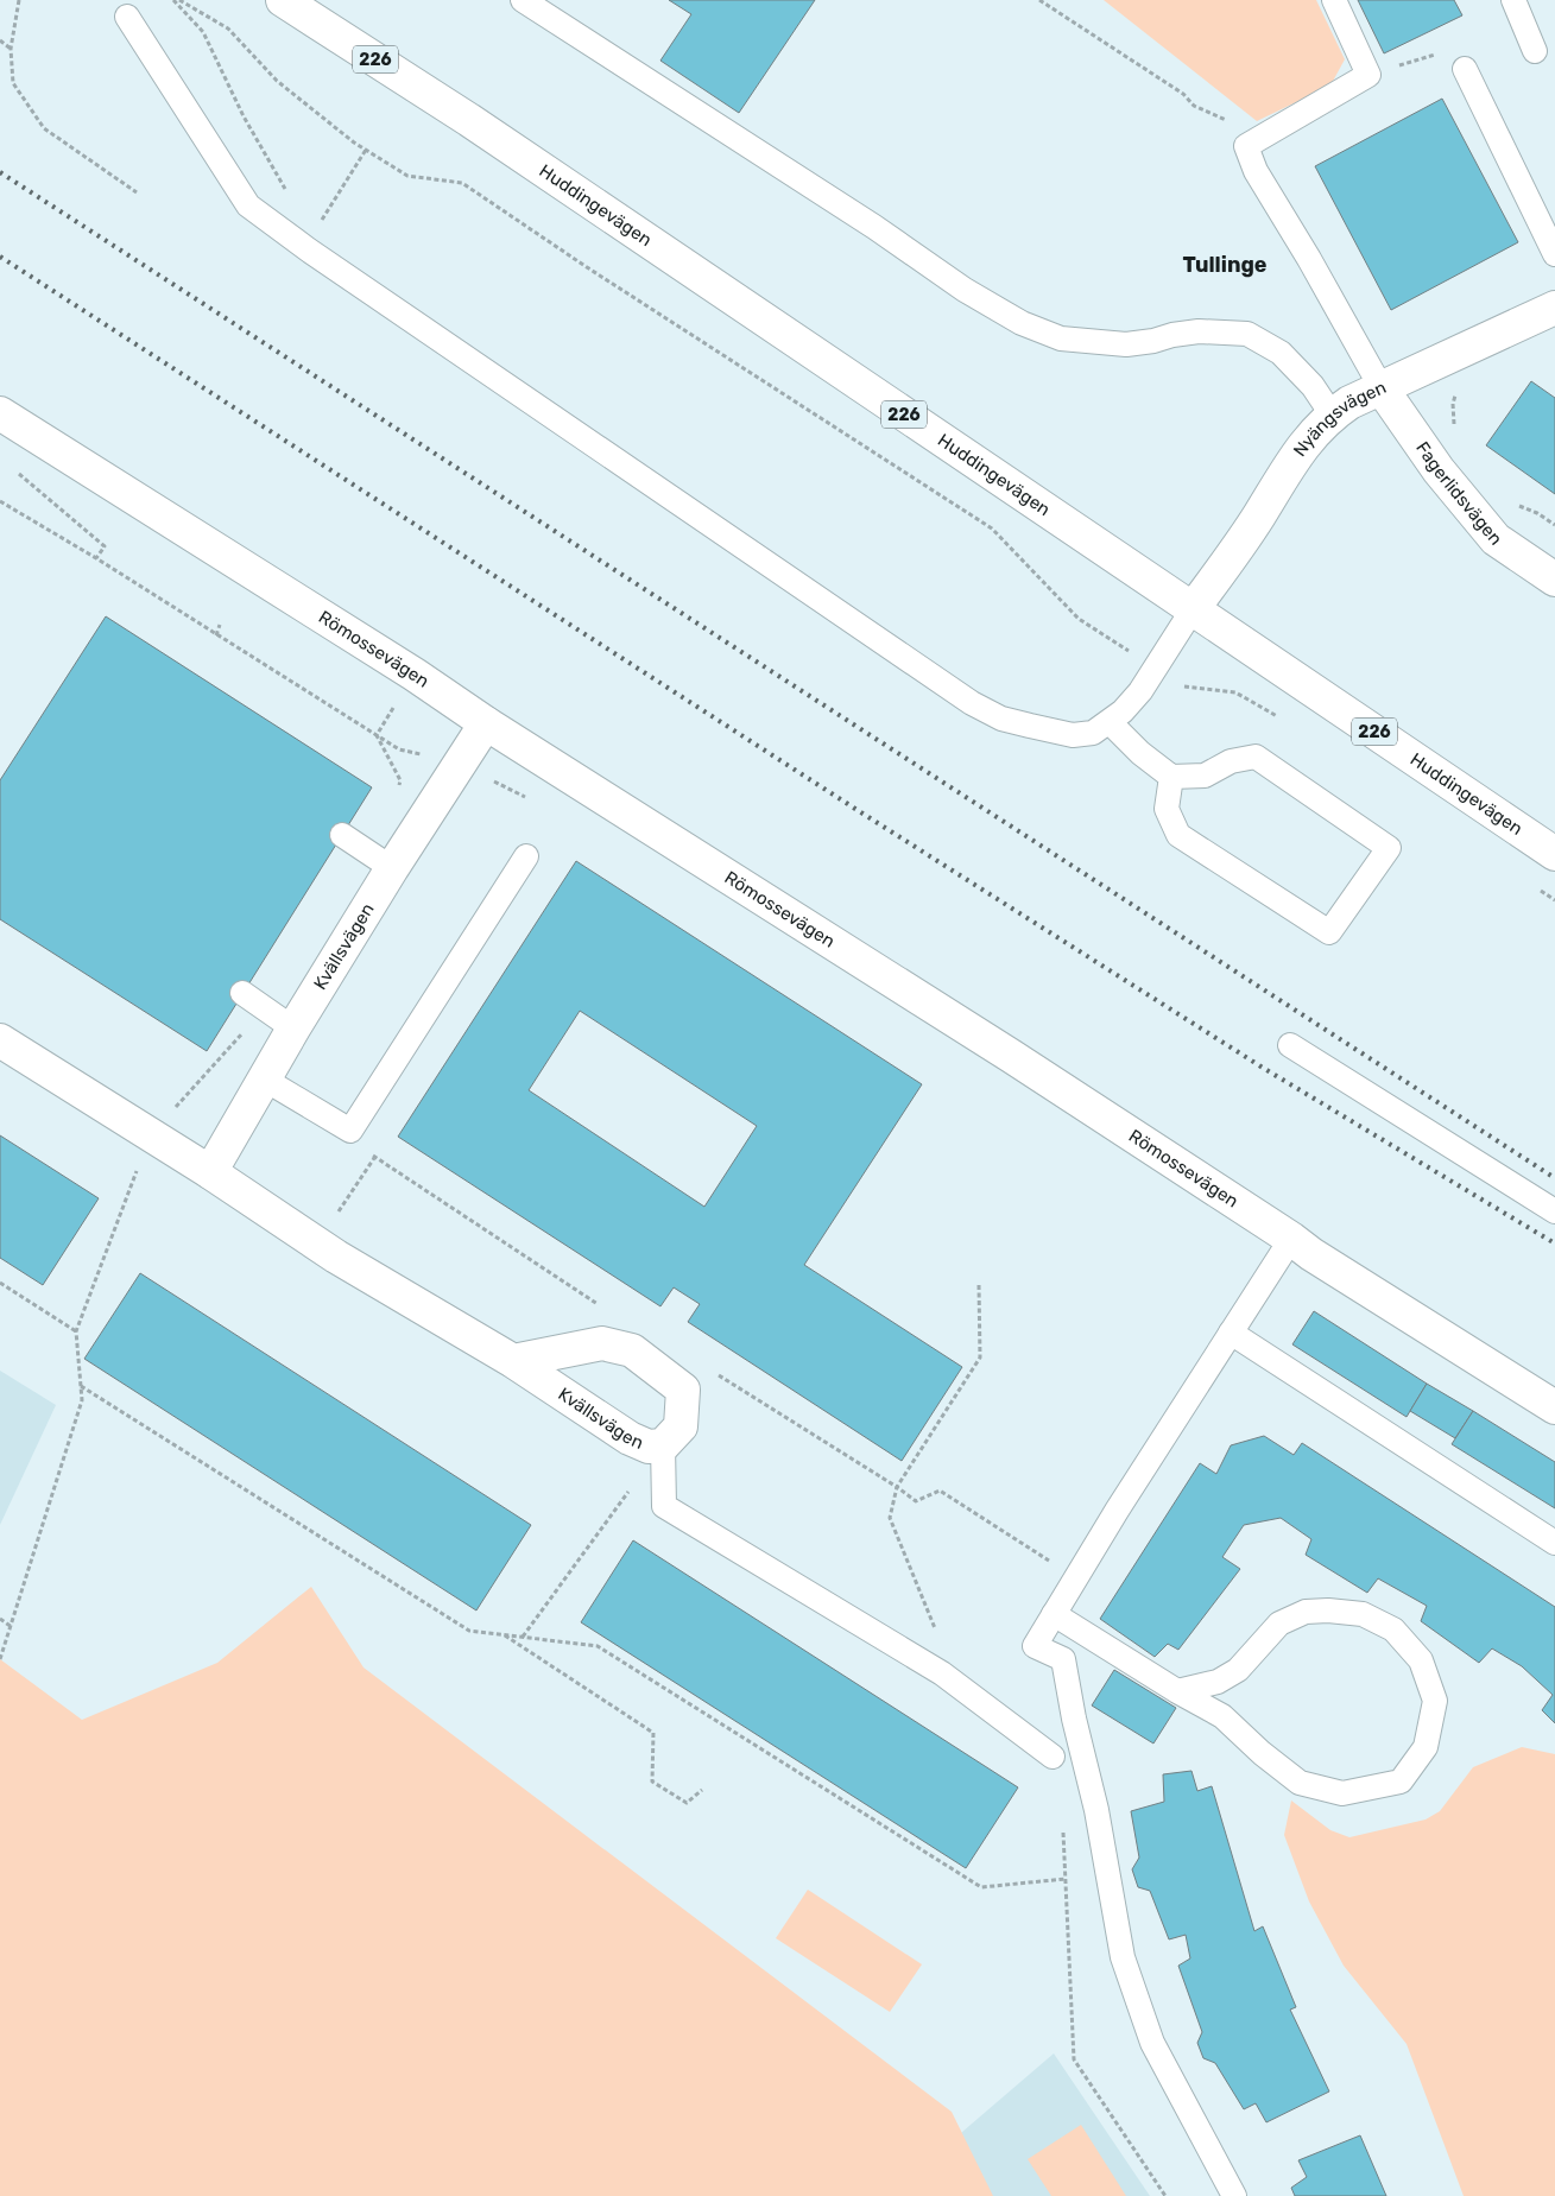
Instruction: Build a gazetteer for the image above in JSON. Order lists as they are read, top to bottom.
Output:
{
  "streets": {
    "street": [
      "226",
      "Huddingevägen",
      "Nyängsvägen",
      "Fagerlidsvägen",
      "Römossevägen",
      "Kvällsvägen"
    ]
  },
  "crossings": [
    ["Huddingevägen", "Nyängsvägen"],
    ["Nyängsvägen", "Fagerlidsvägen"],
    ["Römossevägen", "Kvällsvägen"]
  ],
  "districts": ["Tullinge"]
}
